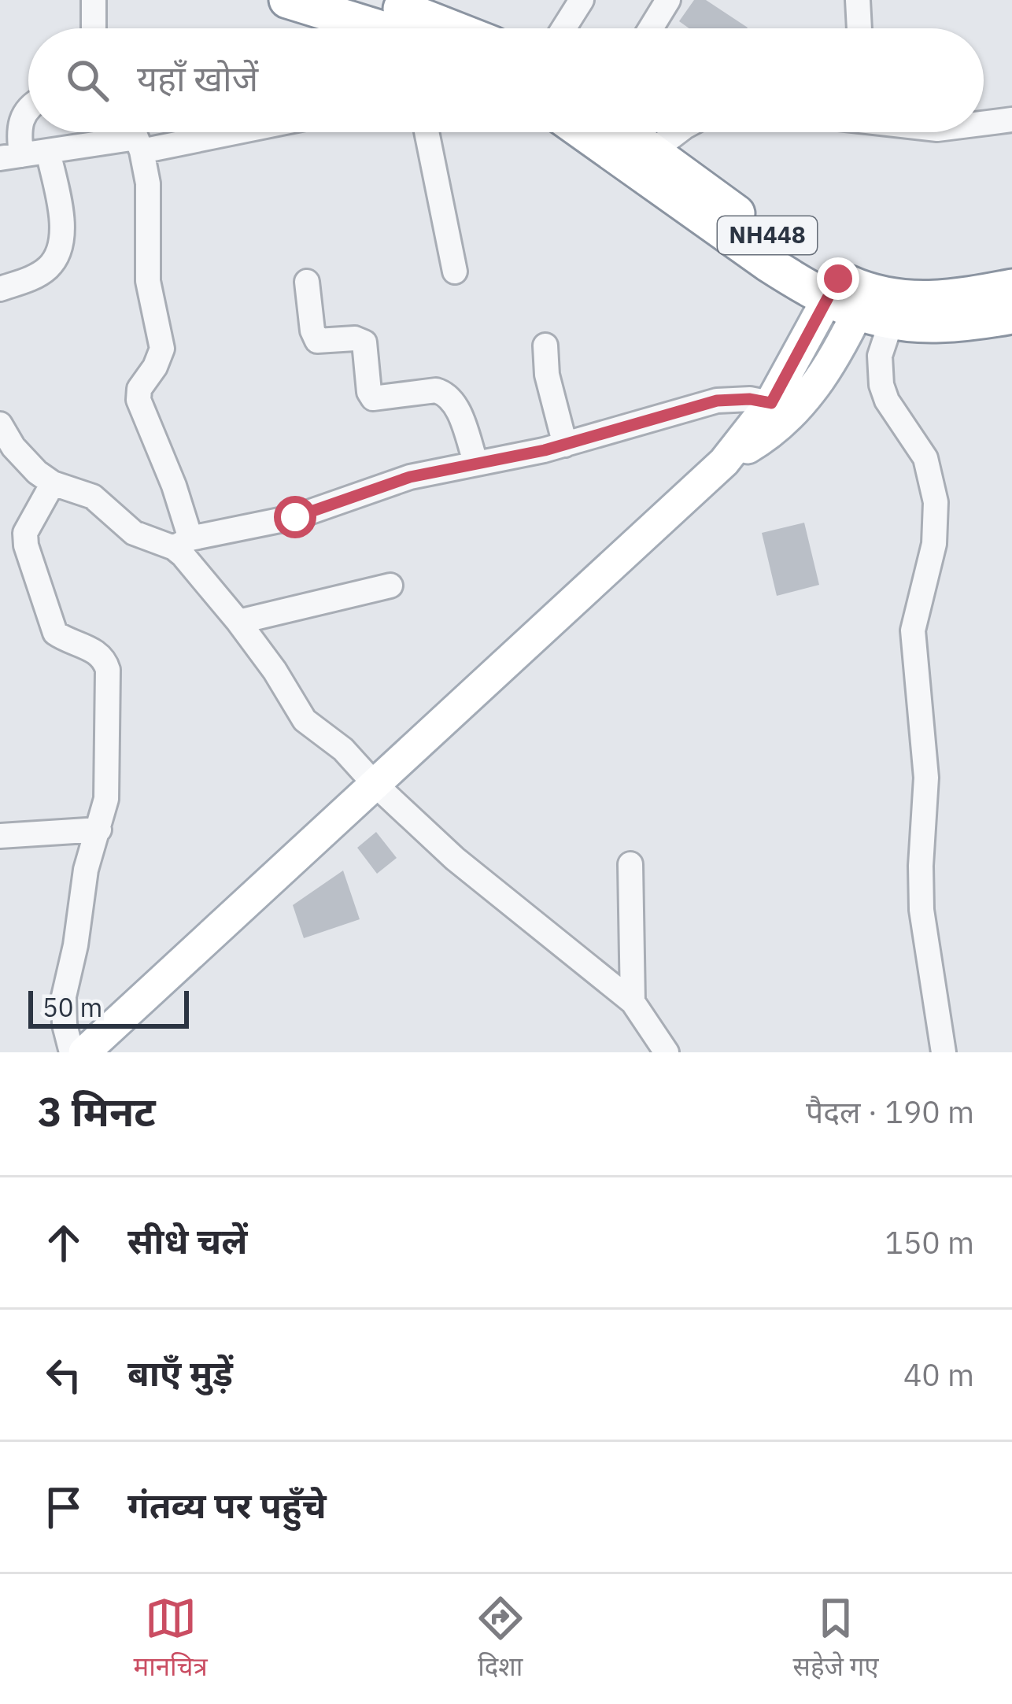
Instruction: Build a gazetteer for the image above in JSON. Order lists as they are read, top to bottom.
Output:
{
  "streets": {
    "highway": ["NH448"]
  },
  "scale_bar": "50 m",
  "page": {
    "search": "यहाँ खोजें",
    "scale": "50 m",
    "heading": ["3 मिनट", "पैदल · 190 m"],
    "list": [
      ["सीधे चलें", "150 m"],
      ["बाएँ मुड़ें", "40 m"],
      "गंतव्य पर पहुँचे"
    ],
    "nav": ["मानचित्र", "दिशा", "सहेजे गए"]
  }
}
